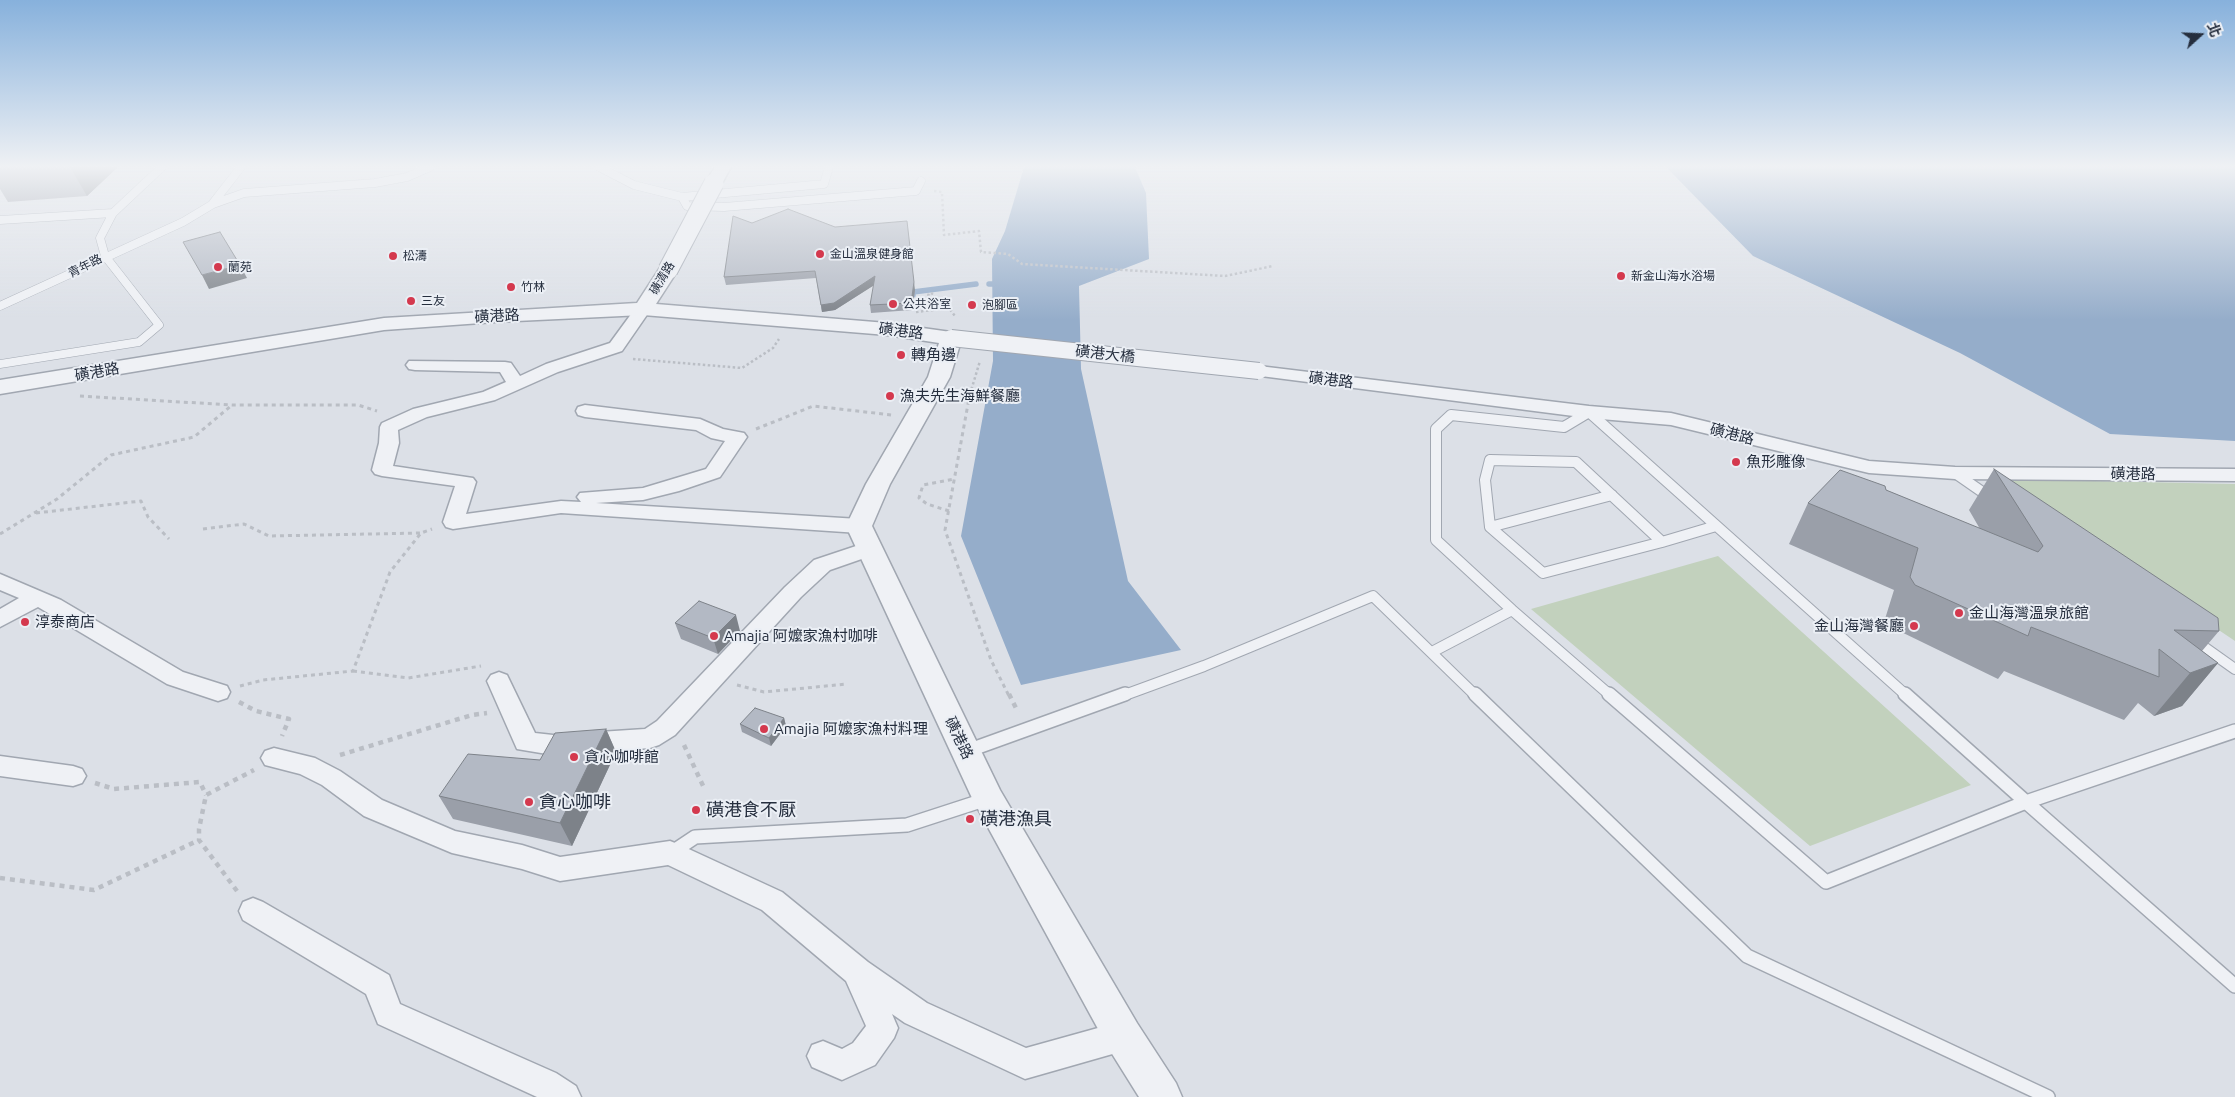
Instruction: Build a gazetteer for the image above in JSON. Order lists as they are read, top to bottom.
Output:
{
  "streets": {
    "street": ["磺清路", "磺港路", "磺港大橋"],
    "lane": ["青年路"]
  },
  "crossings": [
    ["磺清路", "磺港路"],
    ["磺港路", "磺港大橋"]
  ],
  "places": [
    "金山溫泉健身館",
    "松濤",
    "蘭苑",
    "新金山海水浴場",
    "竹林",
    "三友",
    "公共浴室",
    "泡腳區",
    "轉角邊",
    "漁夫先生海鮮餐廳",
    "魚形雕像",
    "金山海灣溫泉旅館",
    "淳泰商店",
    "金山海灣餐廳",
    "Amajia 阿嬤家漁村咖啡",
    "Amajia 阿嬤家漁村料理",
    "貪心咖啡館",
    "貪心咖啡",
    "磺港食不厭",
    "磺港漁具"
  ],
  "north": "right"
}
